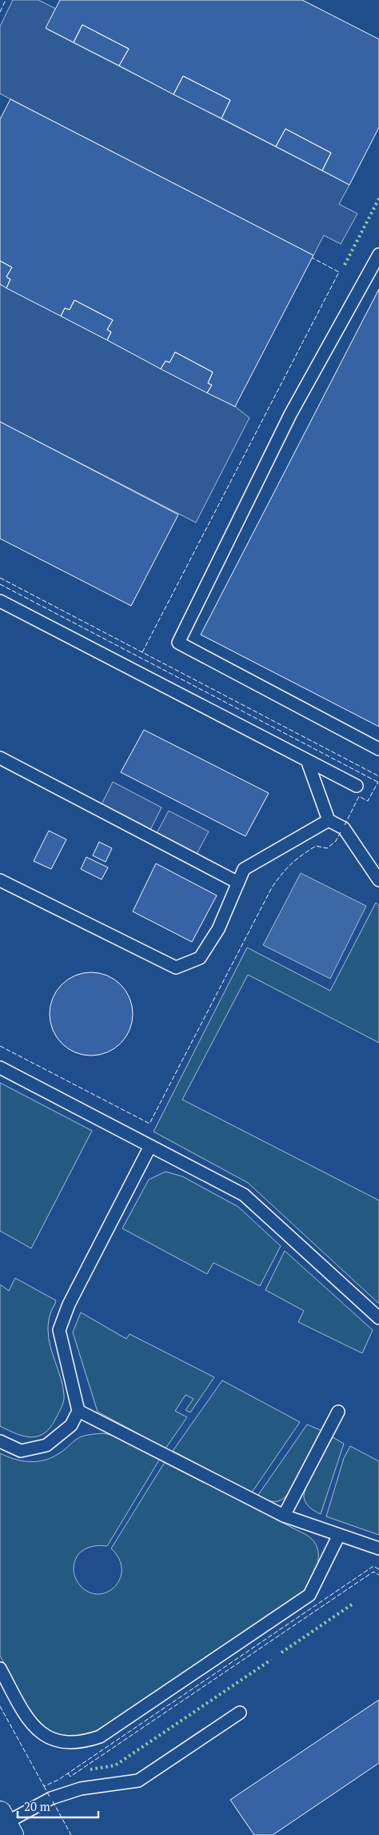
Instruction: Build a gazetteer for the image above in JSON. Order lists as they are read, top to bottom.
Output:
{
  "scale_bar": "20 m"
}
